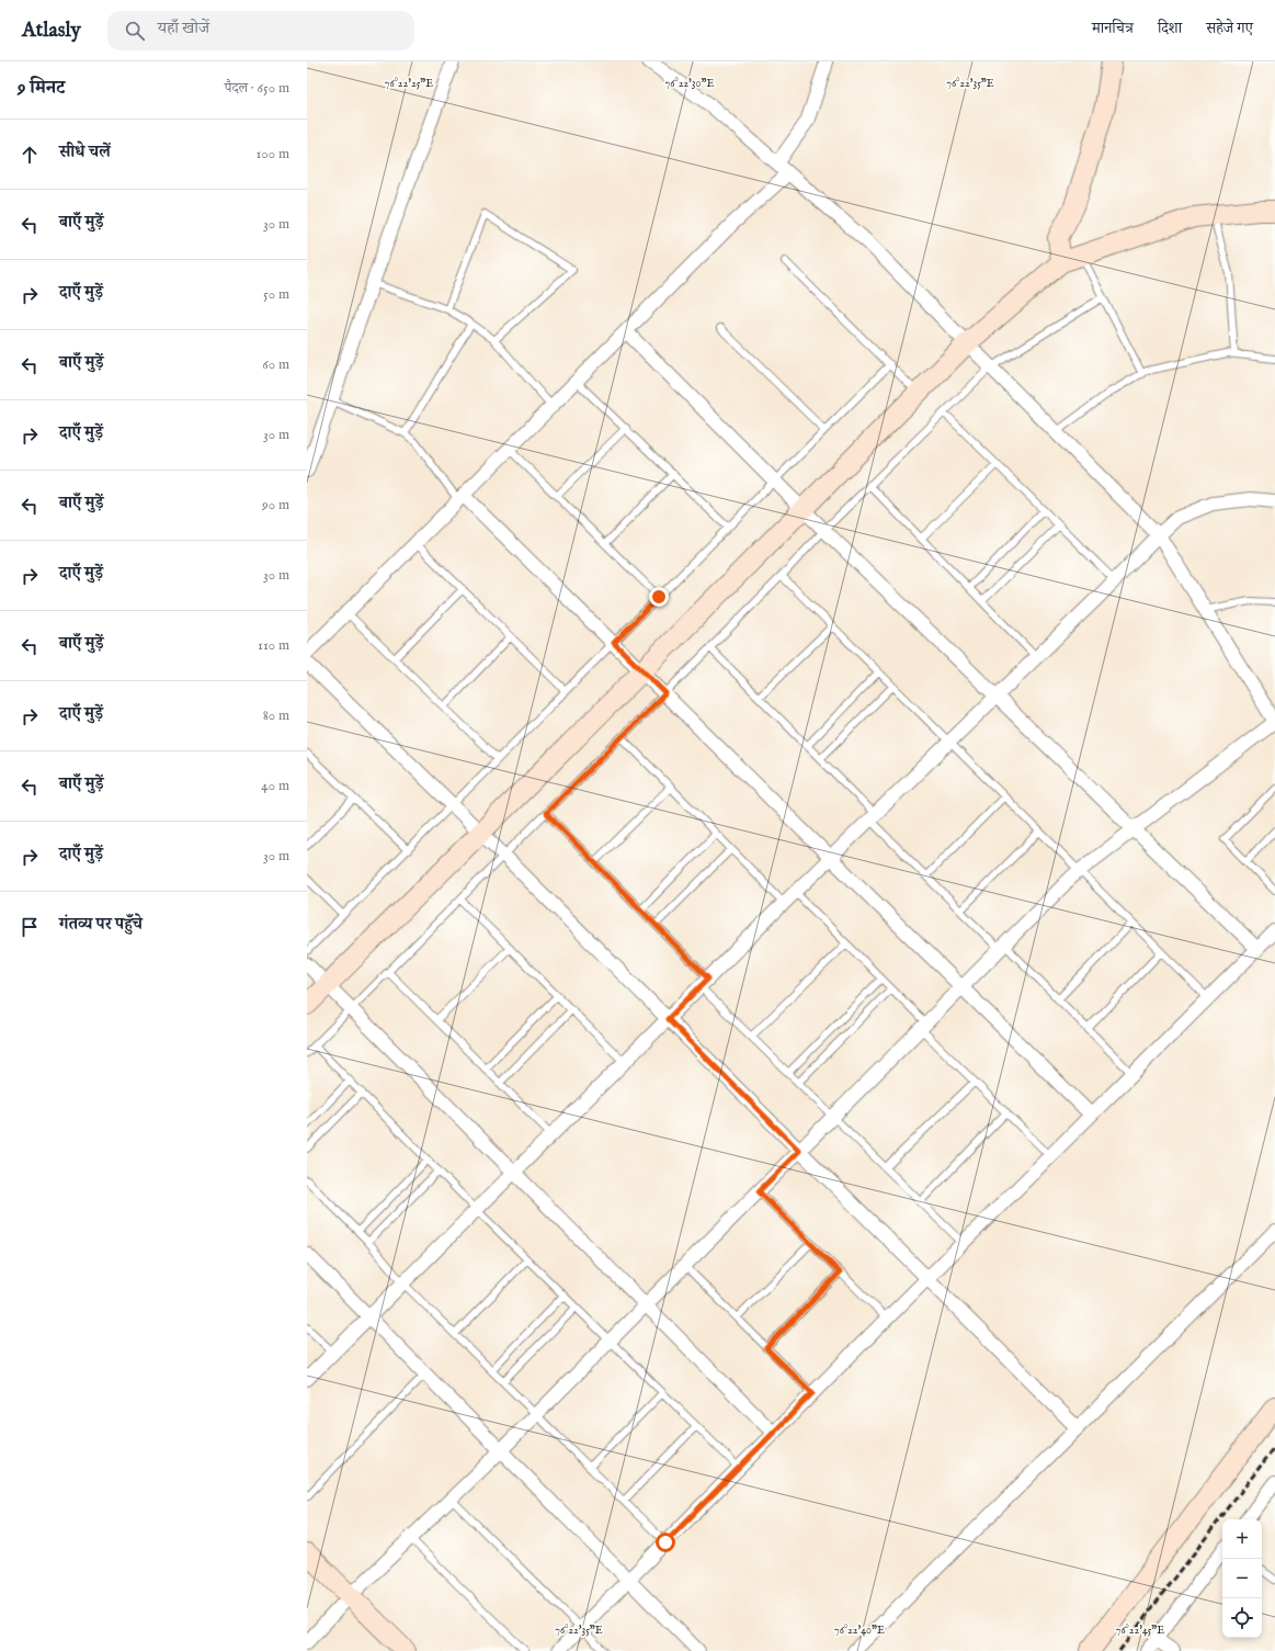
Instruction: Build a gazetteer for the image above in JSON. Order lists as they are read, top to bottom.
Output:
{
  "page": {
    "header": "Atlasly",
    "search": "यहाँ खोजें",
    "nav": ["मानचित्र", "दिशा", "सहेजे गए"],
    "heading": ["9 मिनट", "पैदल · 650 m"],
    "list": [
      ["सीधे चलें", "100 m"],
      ["बाएँ मुड़ें", "30 m"],
      ["दाएँ मुड़ें", "50 m"],
      ["बाएँ मुड़ें", "60 m"],
      ["दाएँ मुड़ें", "30 m"],
      ["बाएँ मुड़ें", "90 m"],
      ["दाएँ मुड़ें", "30 m"],
      ["बाएँ मुड़ें", "110 m"],
      ["दाएँ मुड़ें", "80 m"],
      ["बाएँ मुड़ें", "40 m"],
      ["दाएँ मुड़ें", "30 m"],
      "गंतव्य पर पहुँचे"
    ],
    "map_buttons": ["+", "−"]
  },
  "coordinates": [
    "76°22'35\"E",
    "76°22'25\"E",
    "76°22'30\"E",
    "76°22'40\"E",
    "76°22'45\"E"
  ]
}
